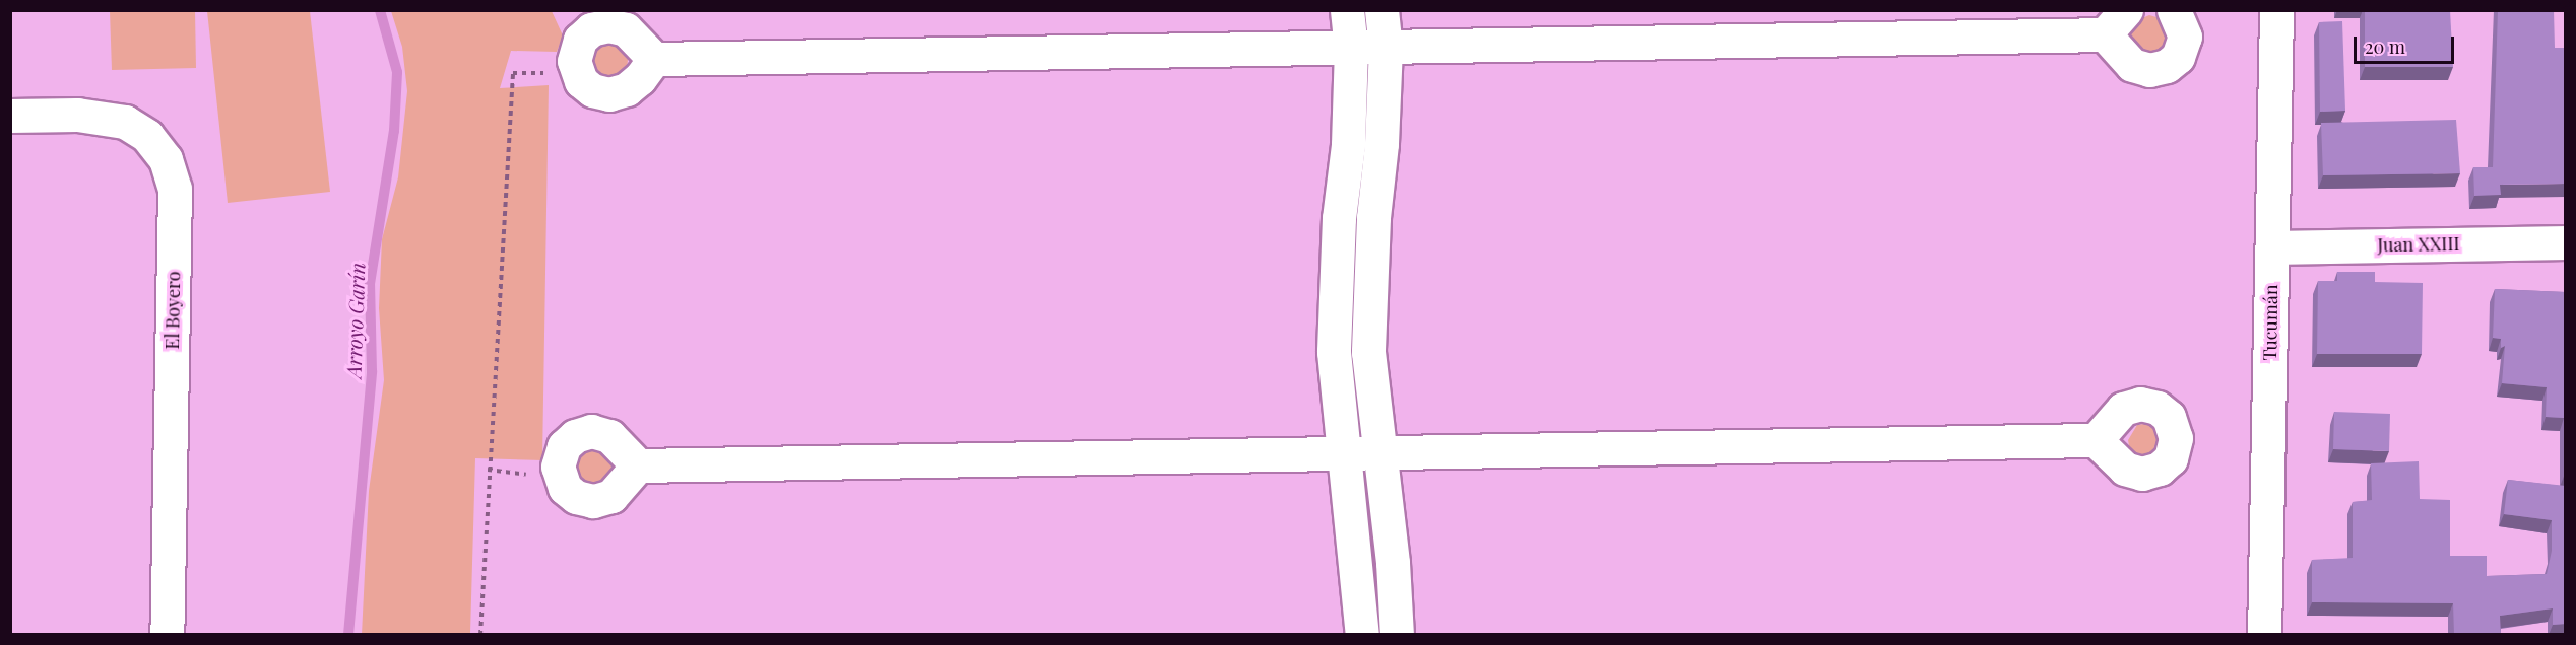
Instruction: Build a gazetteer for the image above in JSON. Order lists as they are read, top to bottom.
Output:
{
  "streets": {
    "street": ["Juan XXIII", "El Boyero", "Tucumán"]
  },
  "crossings": [
    ["Juan XXIII", "Tucumán"]
  ],
  "water": ["Arroyo Garín"],
  "scale_bar": "20 m"
}
